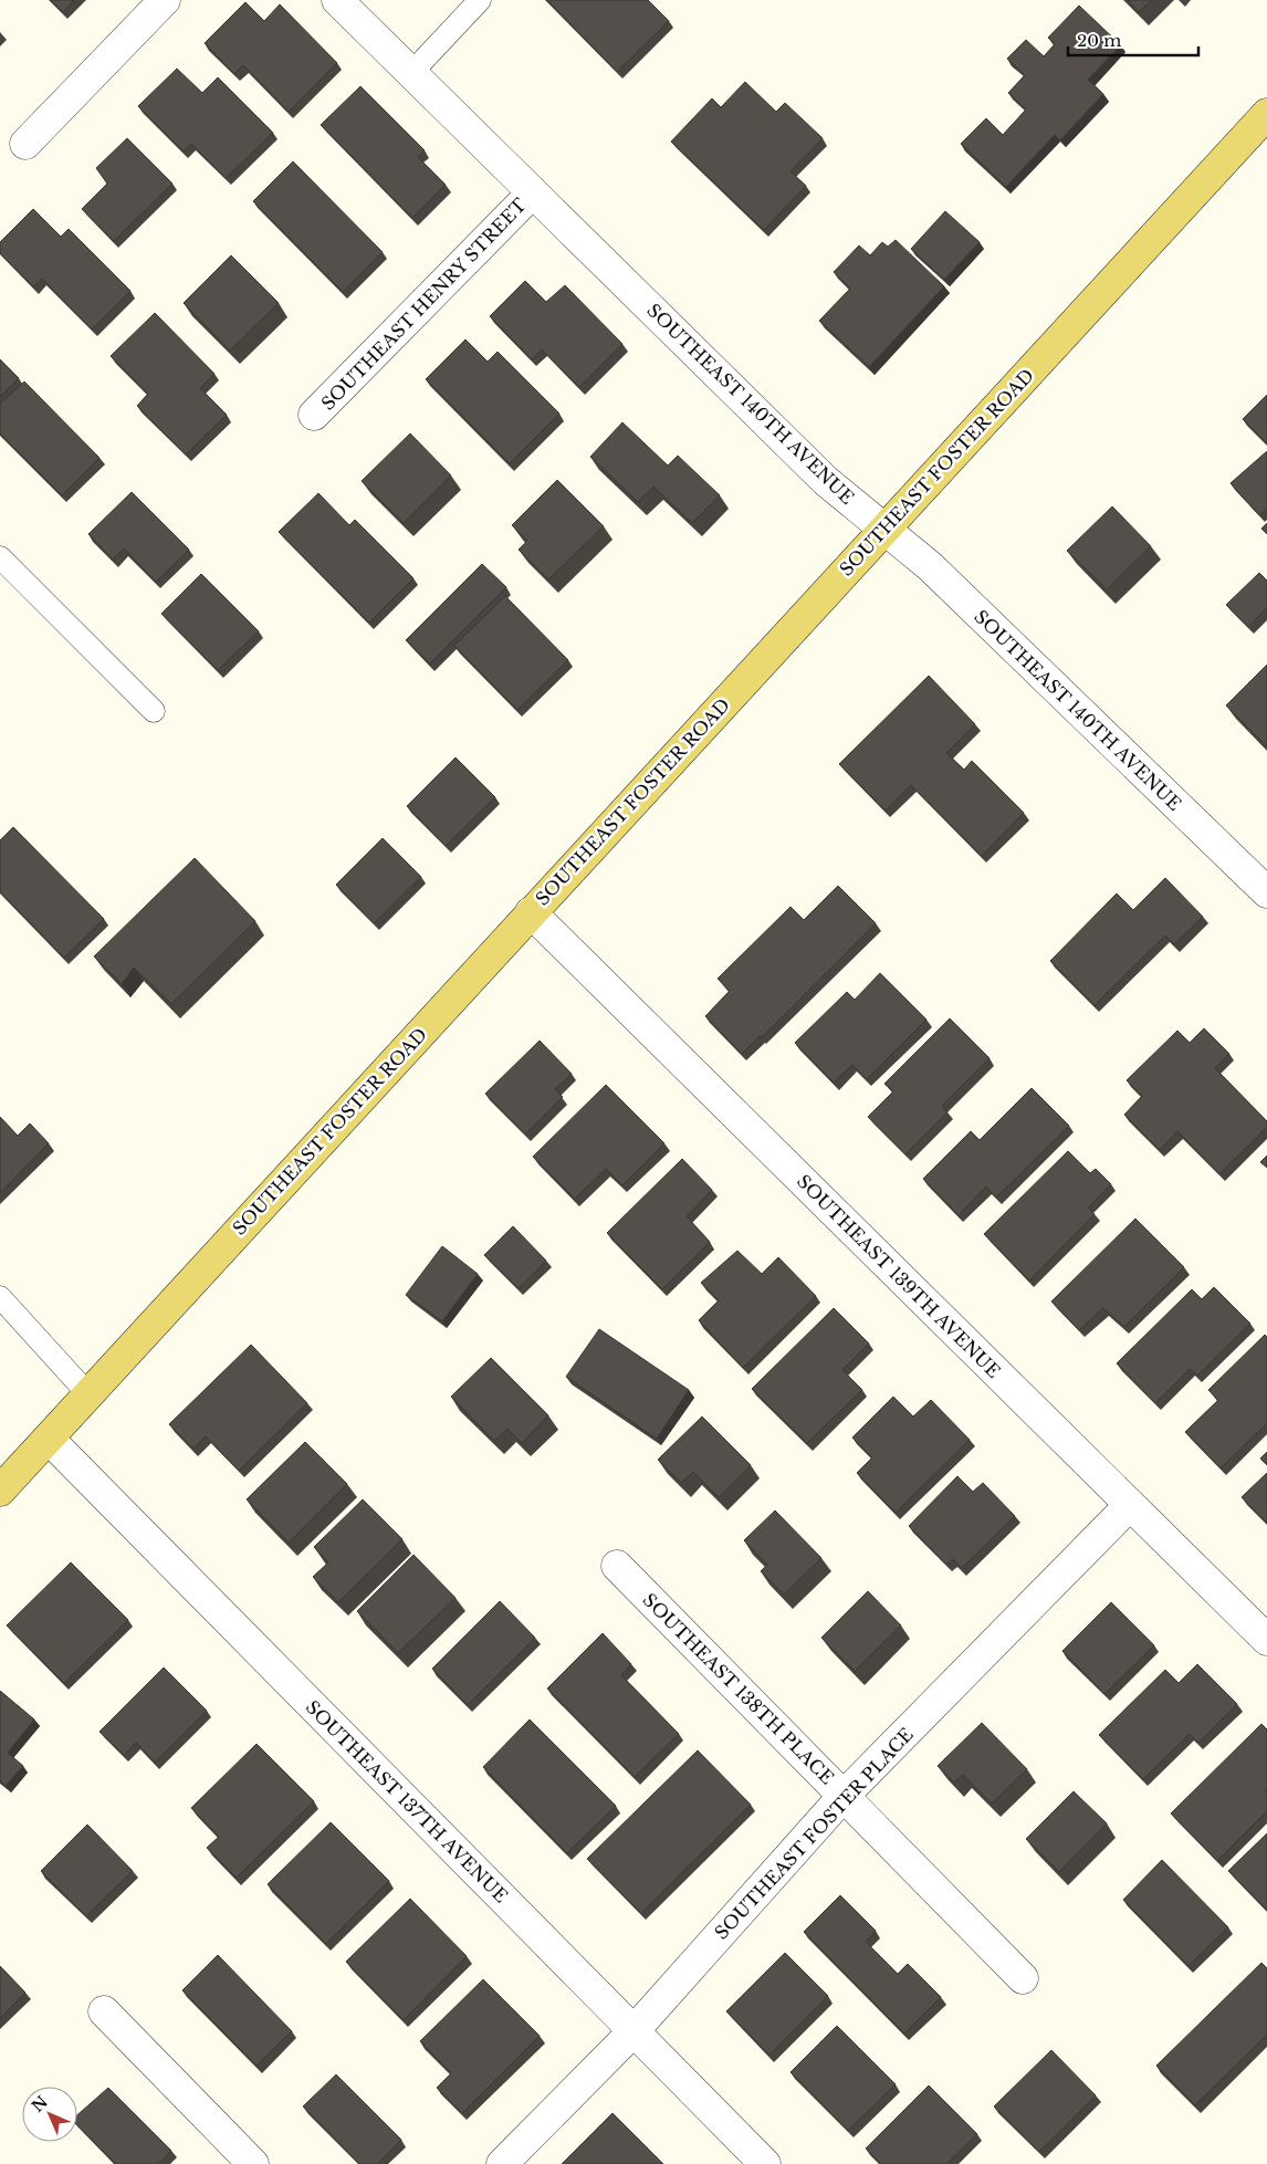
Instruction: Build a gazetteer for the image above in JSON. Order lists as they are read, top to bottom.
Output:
{
  "streets": {
    "main road": ["SOUTHEAST FOSTER ROAD"],
    "street": [
      "SOUTHEAST HENRY STREET",
      "SOUTHEAST 140TH AVENUE",
      "SOUTHEAST 139TH AVENUE",
      "SOUTHEAST 138TH PLACE",
      "SOUTHEAST 137TH AVENUE",
      "SOUTHEAST FOSTER PLACE"
    ]
  },
  "crossings": [
    ["SOUTHEAST HENRY STREET", "SOUTHEAST 140TH AVENUE"],
    ["SOUTHEAST 140TH AVENUE", "SOUTHEAST FOSTER ROAD"],
    ["SOUTHEAST FOSTER ROAD", "SOUTHEAST 139TH AVENUE"],
    ["SOUTHEAST FOSTER ROAD", "SOUTHEAST 137TH AVENUE"],
    ["SOUTHEAST 139TH AVENUE", "SOUTHEAST FOSTER PLACE"],
    ["SOUTHEAST 138TH PLACE", "SOUTHEAST FOSTER PLACE"],
    ["SOUTHEAST 137TH AVENUE", "SOUTHEAST FOSTER PLACE"]
  ],
  "scale_bar": "20 m",
  "north": "top left"
}
